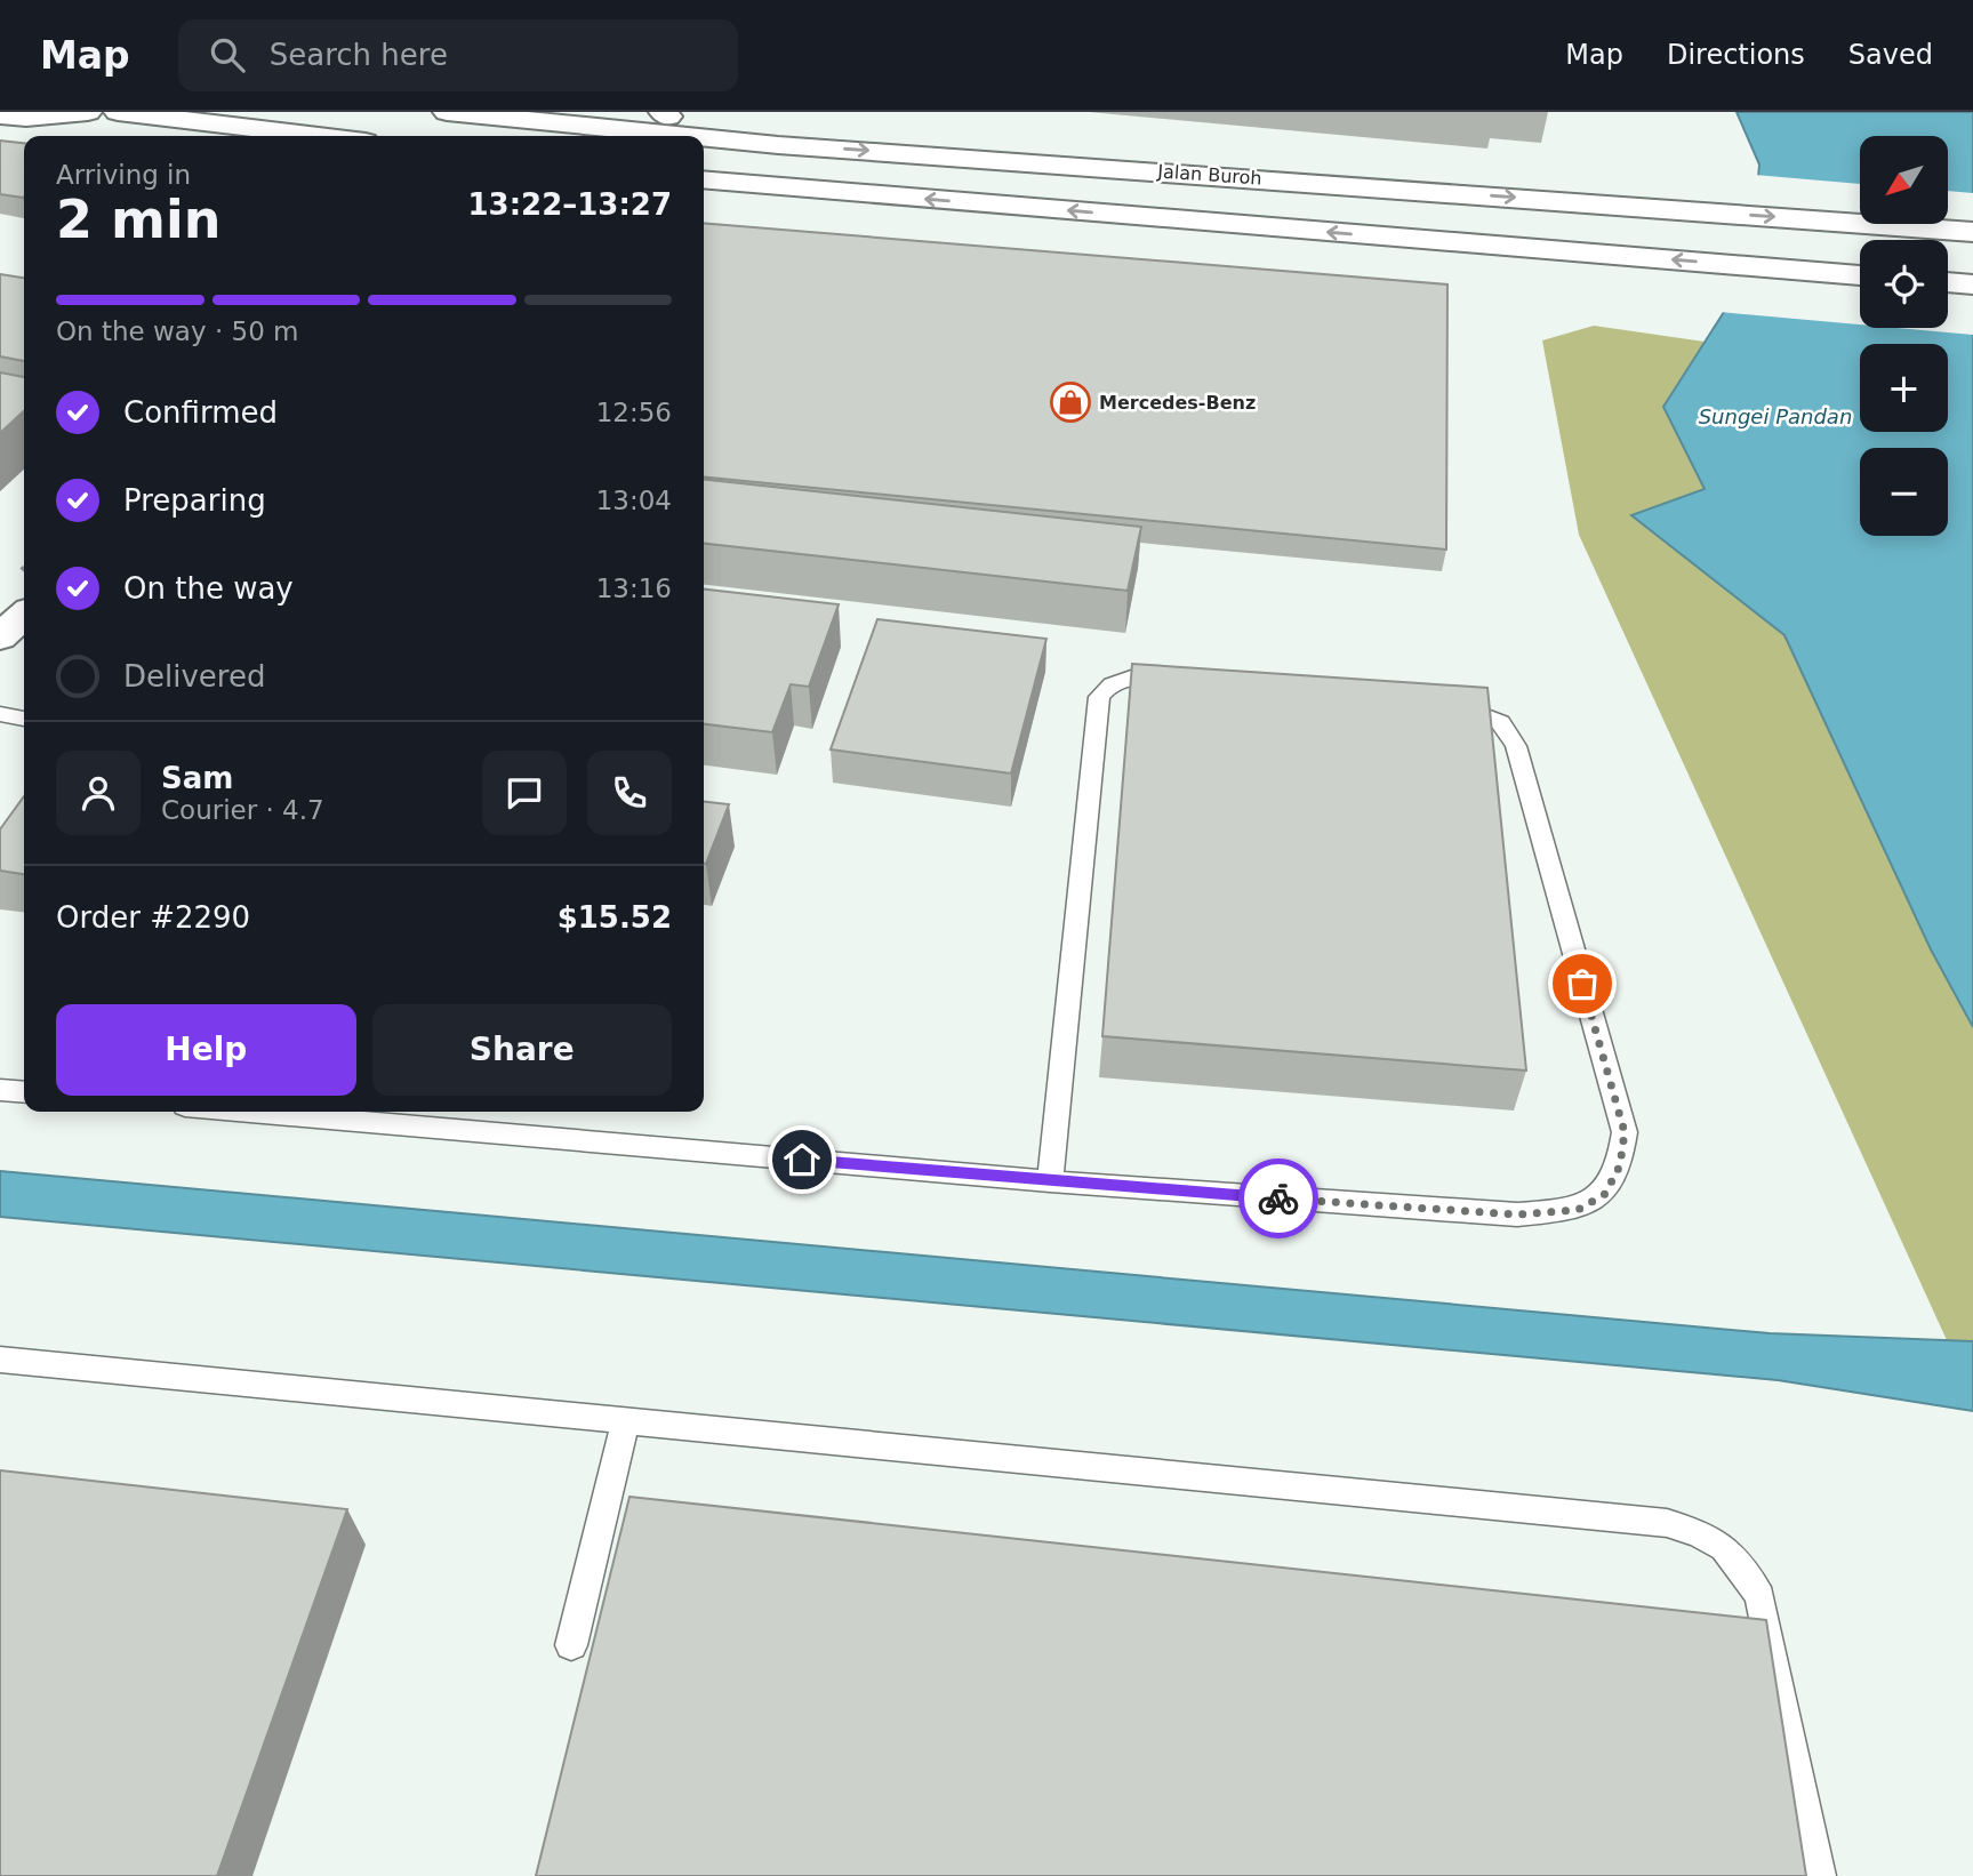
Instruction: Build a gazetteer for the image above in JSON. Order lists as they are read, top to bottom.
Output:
{
  "streets": {
    "main road": ["Jalan Buroh"]
  },
  "water": ["Sungei Pandan"],
  "places": {
    "shop": ["Mercedes-Benz"]
  },
  "north": "bottom left",
  "page": {
    "header": "Map",
    "search": "Search here",
    "nav": ["Map", "Directions", "Saved"],
    "map_buttons": ["+", "−"],
    "heading": ["2 min", "Arriving in", "13:22–13:27"],
    "panel": [
      "Sam",
      "Courier · 4.7",
      "Order #2290",
      "$15.52"
    ],
    "bar": "On the way · 50 m",
    "list": [
      ["Confirmed", "12:56"],
      ["Preparing", "13:04"],
      ["On the way", "13:16"],
      "Delivered"
    ],
    "buttons": ["Help", "Share"]
  }
}
